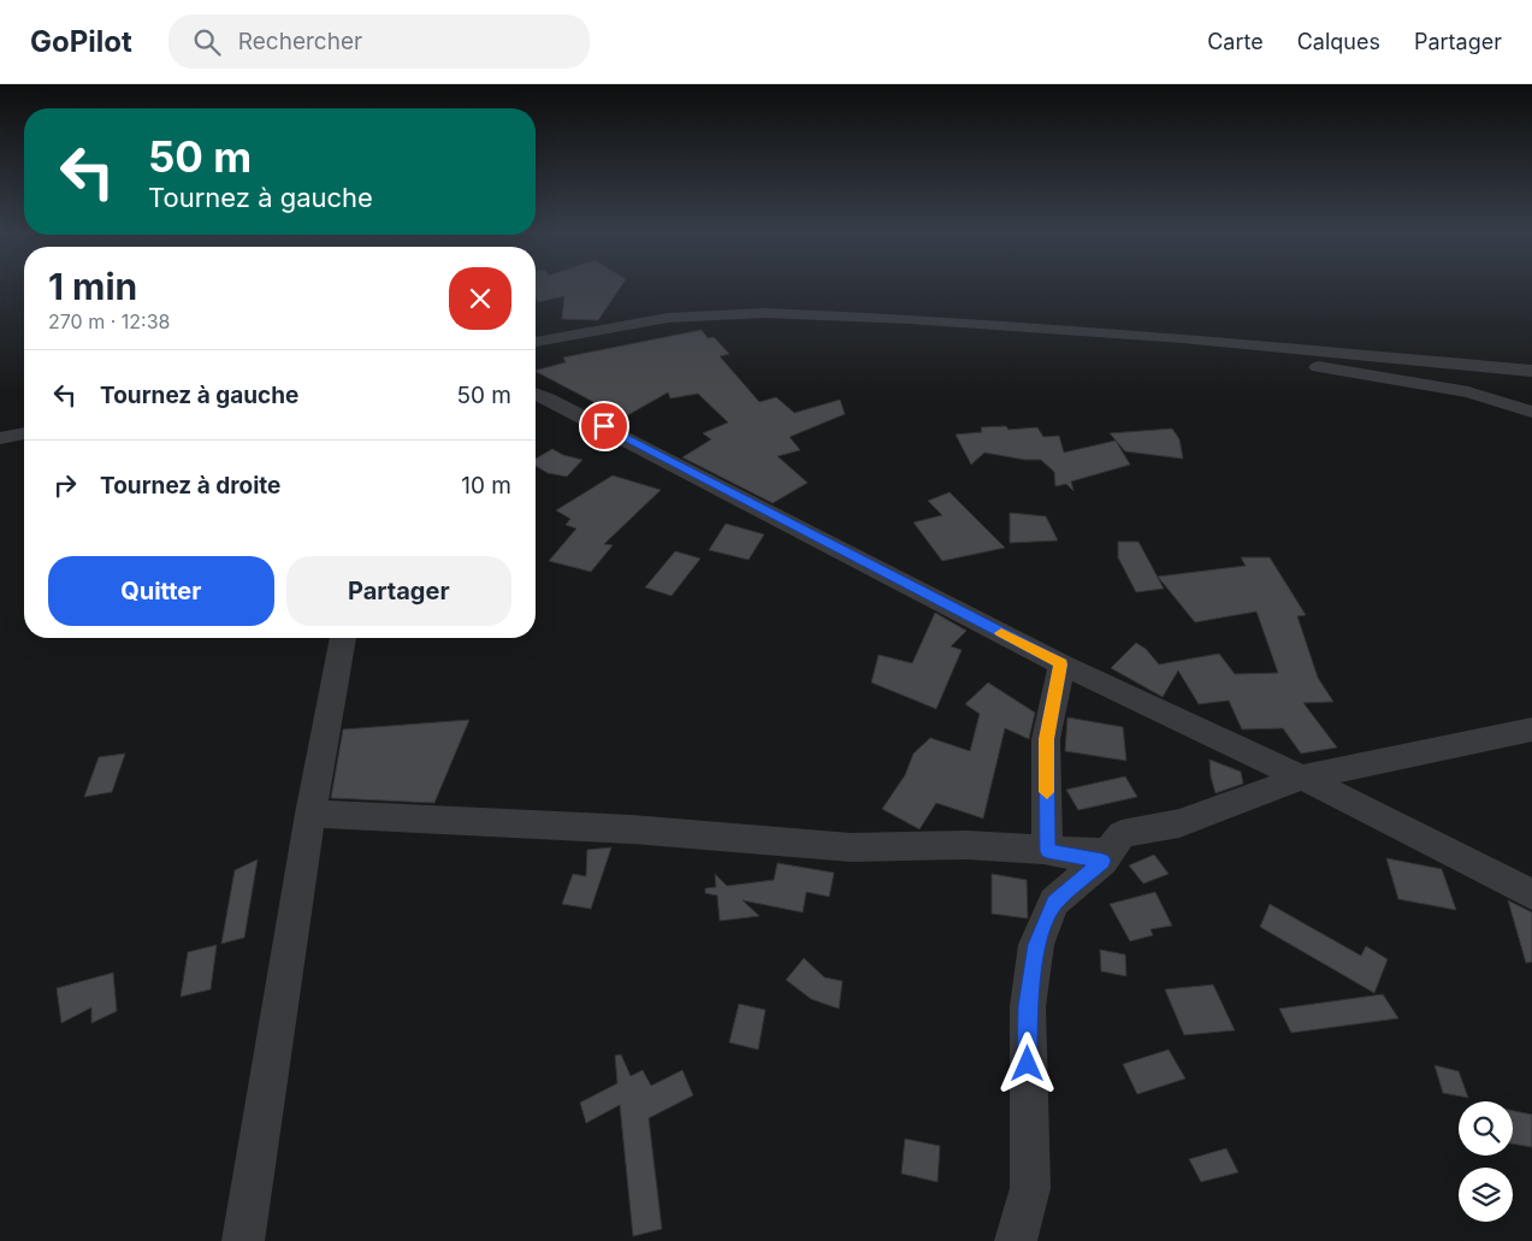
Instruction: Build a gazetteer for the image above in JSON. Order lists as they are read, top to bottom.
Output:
{
  "page": {
    "header": "GoPilot",
    "search": "Rechercher",
    "nav": ["Carte", "Calques", "Partager"],
    "turn": ["50 m", "Tournez à gauche"],
    "heading": ["1 min", "270 m · 12:38"],
    "list": [
      {
        "name": "Tournez à gauche",
        "value": "50 m"
      },
      {
        "name": "Tournez à droite",
        "value": "10 m"
      }
    ],
    "buttons": ["Quitter", "Partager"]
  }
}
